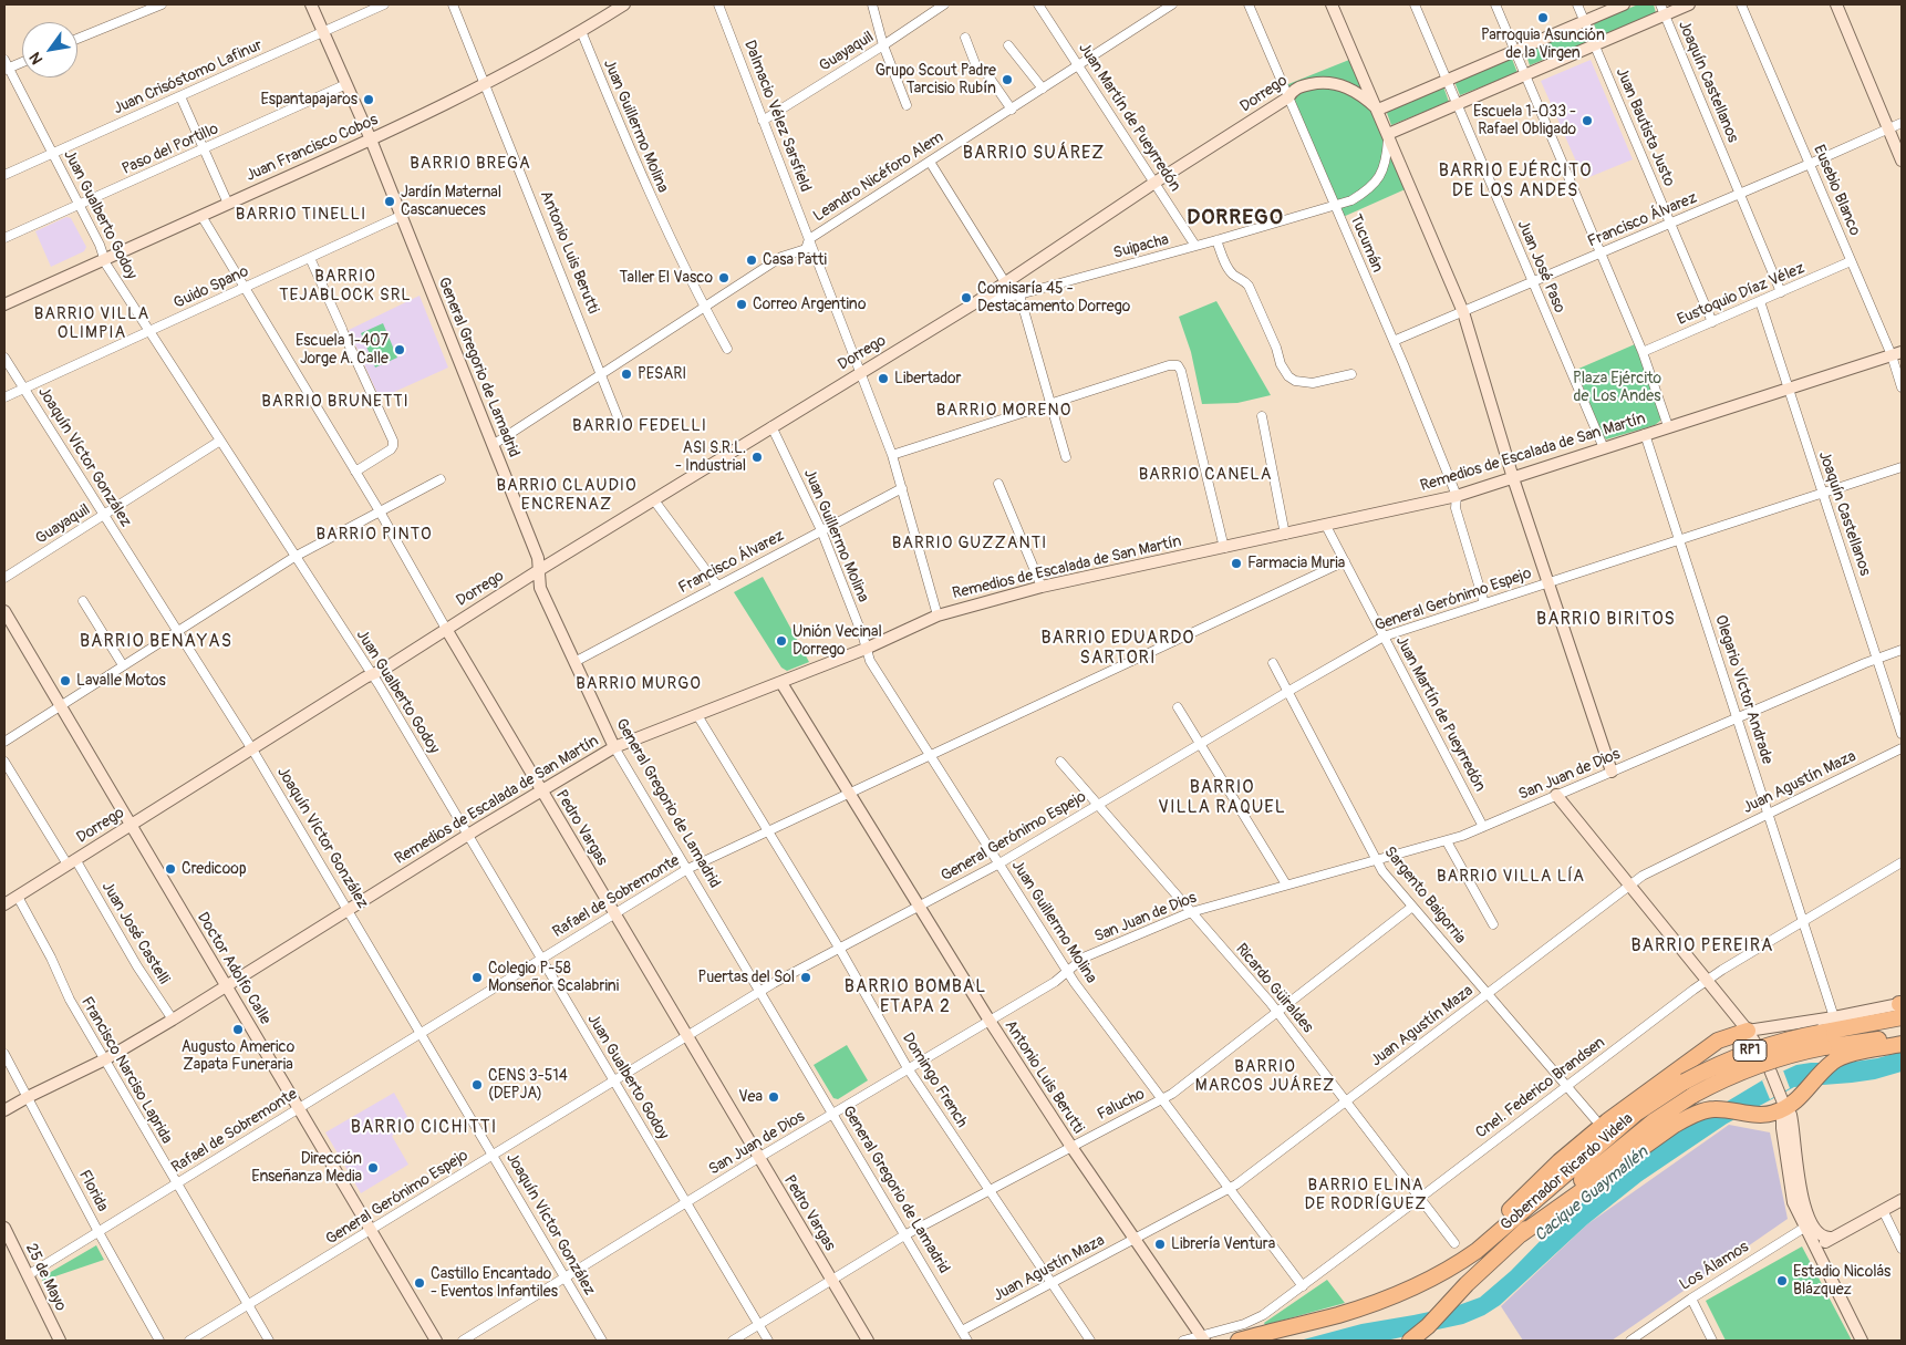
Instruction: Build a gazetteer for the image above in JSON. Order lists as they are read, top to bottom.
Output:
{
  "streets": {
    "highway": ["RP1", "Gobernador Ricardo Videla"],
    "street": [
      "Guayaquil",
      "Juan Crisóstomo Lafinur",
      "Joaquín Castellanos",
      "Dorrego",
      "Dalmacio Vélez Sarsfield",
      "Juan Martín de Pueyrredón",
      "Juan Guillermo Molina",
      "Juan Bautista Justo",
      "Juan Francisco Cobos",
      "Paso del Portillo",
      "Leandro Nicéforo Alem",
      "Eusebio Blanco",
      "Juan Gualberto Godoy",
      "Francisco Álvarez",
      "Tucumán",
      "Suipacha",
      "Antonio Luis Berutti",
      "Juan José Paso",
      "Guido Spano",
      "Eustoquio Díaz Vélez",
      "General Gregorio de Lamadrid",
      "Remedios de Escalada de San Martín",
      "Joaquín Víctor González",
      "General Gerónimo Espejo",
      "Olegario Víctor Andrade",
      "San Juan de Dios",
      "Juan Agustín Maza",
      "Pedro Vargas",
      "Sargento Baigorria",
      "Rafael de Sobremonte",
      "Juan José Castelli",
      "Doctor Adolfo Calle",
      "Ricardo Güiraldes",
      "Francisco Narciso Laprida",
      "Domingo French",
      "Cnel. Federico Brandsen",
      "Falucho",
      "Florida",
      "Los Álamos",
      "25 de Mayo"
    ]
  },
  "crossings": [
    ["Guayaquil", "Dalmacio Vélez Sarsfield"],
    ["Guayaquil", "Juan Gualberto Godoy"],
    ["Guayaquil", "Joaquín Víctor González"],
    ["Juan Crisóstomo Lafinur", "Juan Gualberto Godoy"],
    ["Juan Crisóstomo Lafinur", "General Gregorio de Lamadrid"],
    ["Joaquín Castellanos", "Francisco Álvarez"],
    ["Joaquín Castellanos", "Eustoquio Díaz Vélez"],
    ["Joaquín Castellanos", "Remedios de Escalada de San Martín"],
    ["Joaquín Castellanos", "General Gerónimo Espejo"],
    ["Joaquín Castellanos", "San Juan de Dios"],
    ["Dorrego", "Dalmacio Vélez Sarsfield"],
    ["Dorrego", "Juan Martín de Pueyrredón"],
    ["Dorrego", "Juan Guillermo Molina"],
    ["Dorrego", "Juan Gualberto Godoy"],
    ["Dorrego", "Tucumán"],
    ["Dorrego", "Suipacha"],
    ["Dorrego", "General Gregorio de Lamadrid"],
    ["Dorrego", "Joaquín Víctor González"],
    ["Dorrego", "Pedro Vargas"],
    ["Dorrego", "Juan José Castelli"],
    ["Dorrego", "Doctor Adolfo Calle"],
    ["Dorrego", "Francisco Narciso Laprida"],
    ["Dalmacio Vélez Sarsfield", "Leandro Nicéforo Alem"],
    ["Dalmacio Vélez Sarsfield", "Francisco Álvarez"],
    ["Dalmacio Vélez Sarsfield", "Remedios de Escalada de San Martín"],
    ["Juan Martín de Pueyrredón", "Leandro Nicéforo Alem"],
    ["Juan Martín de Pueyrredón", "Suipacha"],
    ["Juan Martín de Pueyrredón", "Remedios de Escalada de San Martín"],
    ["Juan Martín de Pueyrredón", "General Gerónimo Espejo"],
    ["Juan Martín de Pueyrredón", "San Juan de Dios"],
    ["Juan Martín de Pueyrredón", "Rafael de Sobremonte"],
    ["Juan Guillermo Molina", "Juan Francisco Cobos"],
    ["Juan Guillermo Molina", "Leandro Nicéforo Alem"],
    ["Juan Guillermo Molina", "Francisco Álvarez"],
    ["Juan Guillermo Molina", "Remedios de Escalada de San Martín"],
    ["Juan Guillermo Molina", "General Gerónimo Espejo"],
    ["Juan Guillermo Molina", "San Juan de Dios"],
    ["Juan Guillermo Molina", "Juan Agustín Maza"],
    ["Juan Guillermo Molina", "Rafael de Sobremonte"],
    ["Juan Guillermo Molina", "Cnel. Federico Brandsen"],
    ["Juan Guillermo Molina", "Falucho"],
    ["Juan Bautista Justo", "Francisco Álvarez"],
    ["Juan Bautista Justo", "Eustoquio Díaz Vélez"],
    ["Juan Francisco Cobos", "Juan Gualberto Godoy"],
    ["Juan Francisco Cobos", "Antonio Luis Berutti"],
    ["Juan Francisco Cobos", "General Gregorio de Lamadrid"],
    ["Juan Francisco Cobos", "Pedro Vargas"],
    ["Paso del Portillo", "Juan Gualberto Godoy"],
    ["Paso del Portillo", "General Gregorio de Lamadrid"],
    ["Leandro Nicéforo Alem", "Antonio Luis Berutti"],
    ["Leandro Nicéforo Alem", "General Gregorio de Lamadrid"],
    ["Eusebio Blanco", "Francisco Álvarez"],
    ["Eusebio Blanco", "Eustoquio Díaz Vélez"],
    ["Eusebio Blanco", "Remedios de Escalada de San Martín"],
    ["Juan Gualberto Godoy", "Guido Spano"],
    ["Juan Gualberto Godoy", "Remedios de Escalada de San Martín"],
    ["Juan Gualberto Godoy", "General Gerónimo Espejo"],
    ["Juan Gualberto Godoy", "San Juan de Dios"],
    ["Juan Gualberto Godoy", "Rafael de Sobremonte"],
    ["Juan Gualberto Godoy", "Falucho"],
    ["Francisco Álvarez", "Tucumán"],
    ["Francisco Álvarez", "Juan José Paso"],
    ["Francisco Álvarez", "General Gregorio de Lamadrid"],
    ["Tucumán", "Suipacha"],
    ["Tucumán", "Remedios de Escalada de San Martín"],
    ["Tucumán", "General Gerónimo Espejo"],
    ["Antonio Luis Berutti", "Remedios de Escalada de San Martín"],
    ["Antonio Luis Berutti", "General Gerónimo Espejo"],
    ["Antonio Luis Berutti", "San Juan de Dios"],
    ["Antonio Luis Berutti", "Juan Agustín Maza"],
    ["Antonio Luis Berutti", "Rafael de Sobremonte"],
    ["Antonio Luis Berutti", "Cnel. Federico Brandsen"],
    ["Antonio Luis Berutti", "Falucho"],
    ["Juan José Paso", "Remedios de Escalada de San Martín"],
    ["Guido Spano", "General Gregorio de Lamadrid"],
    ["Guido Spano", "Joaquín Víctor González"],
    ["Guido Spano", "Pedro Vargas"],
    ["General Gregorio de Lamadrid", "Remedios de Escalada de San Martín"],
    ["General Gregorio de Lamadrid", "General Gerónimo Espejo"],
    ["General Gregorio de Lamadrid", "San Juan de Dios"],
    ["General Gregorio de Lamadrid", "Juan Agustín Maza"],
    ["General Gregorio de Lamadrid", "Rafael de Sobremonte"],
    ["General Gregorio de Lamadrid", "Falucho"],
    ["Remedios de Escalada de San Martín", "Joaquín Víctor González"],
    ["Remedios de Escalada de San Martín", "Olegario Víctor Andrade"],
    ["Remedios de Escalada de San Martín", "Pedro Vargas"],
    ["Remedios de Escalada de San Martín", "Juan José Castelli"],
    ["Remedios de Escalada de San Martín", "Doctor Adolfo Calle"],
    ["Remedios de Escalada de San Martín", "Francisco Narciso Laprida"],
    ["Remedios de Escalada de San Martín", "Domingo French"],
    ["Remedios de Escalada de San Martín", "Florida"],
    ["Joaquín Víctor González", "General Gerónimo Espejo"],
    ["Joaquín Víctor González", "San Juan de Dios"],
    ["Joaquín Víctor González", "Rafael de Sobremonte"],
    ["General Gerónimo Espejo", "Olegario Víctor Andrade"],
    ["General Gerónimo Espejo", "Pedro Vargas"],
    ["General Gerónimo Espejo", "Sargento Baigorria"],
    ["General Gerónimo Espejo", "Doctor Adolfo Calle"],
    ["General Gerónimo Espejo", "Ricardo Güiraldes"],
    ["General Gerónimo Espejo", "Francisco Narciso Laprida"],
    ["General Gerónimo Espejo", "Domingo French"],
    ["Olegario Víctor Andrade", "San Juan de Dios"],
    ["Olegario Víctor Andrade", "Juan Agustín Maza"],
    ["Olegario Víctor Andrade", "Cnel. Federico Brandsen"],
    ["San Juan de Dios", "Pedro Vargas"],
    ["San Juan de Dios", "Sargento Baigorria"],
    ["San Juan de Dios", "Ricardo Güiraldes"],
    ["San Juan de Dios", "Domingo French"],
    ["Juan Agustín Maza", "Sargento Baigorria"],
    ["Juan Agustín Maza", "Ricardo Güiraldes"],
    ["Juan Agustín Maza", "Domingo French"],
    ["Pedro Vargas", "Rafael de Sobremonte"],
    ["Pedro Vargas", "Falucho"],
    ["Sargento Baigorria", "Cnel. Federico Brandsen"],
    ["Sargento Baigorria", "Falucho"],
    ["Rafael de Sobremonte", "Doctor Adolfo Calle"],
    ["Rafael de Sobremonte", "Francisco Narciso Laprida"],
    ["Rafael de Sobremonte", "Domingo French"],
    ["Rafael de Sobremonte", "Florida"],
    ["Rafael de Sobremonte", "25 de Mayo"],
    ["Ricardo Güiraldes", "Cnel. Federico Brandsen"],
    ["Ricardo Güiraldes", "Falucho"],
    ["Domingo French", "Falucho"]
  ],
  "districts": [
    "BARRIO SUÁREZ",
    "BARRIO BREGA",
    "BARRIO EJÉRCITO DE LOS ANDES",
    "BARRIO TINELLI",
    "DORREGO",
    "BARRIO TEJABLOCK SRL",
    "BARRIO VILLA OLIMPIA",
    "BARRIO BRUNETTI",
    "BARRIO MORENO",
    "BARRIO FEDELLI",
    "BARRIO CANELA",
    "BARRIO CLAUDIO ENCRENAZ",
    "BARRIO PINTO",
    "BARRIO GUZZANTI",
    "BARRIO BIRITOS",
    "BARRIO EDUARDO SARTORI",
    "BARRIO BENAYAS",
    "BARRIO MURGO",
    "BARRIO VILLA RAQUEL",
    "BARRIO VILLA LÍA",
    "BARRIO PEREIRA",
    "BARRIO BOMBAL ETAPA 2",
    "BARRIO MARCOS JUÁREZ",
    "BARRIO CICHITTI",
    "BARRIO ELINA DE RODRÍGUEZ"
  ],
  "water": ["Cacique Guaymallén"],
  "parks": ["Plaza Ejército de Los Andes"],
  "places": [
    "Parroquia Asunción de la Virgen",
    "Grupo Scout Padre Tarcisio Rubín",
    "Espantapajaros",
    "Escuela 1-033 - Rafael Obligado",
    "Jardín Maternal Cascanueces",
    "Casa Patti",
    "Taller El Vasco",
    "Comisaría 45 - Destacamento Dorrego",
    "Correo Argentino",
    "Escuela 1-407 Jorge A. Calle",
    "PESARI",
    "Libertador",
    "ASI S.R.L. - Industrial",
    "Farmacia Muria",
    "Unión Vecinal Dorrego",
    "Lavalle Motos",
    "Credicoop",
    "Colegio P-58 Monseñor Scalabrini",
    "Puertas del Sol",
    "Augusto Americo Zapata Funeraria",
    "CENS 3-514 (DEPJA)",
    "Vea",
    "Dirección Enseñanza Media",
    "Librería Ventura",
    "Estadio Nicolás Blázquez",
    "Castillo Encantado - Eventos Infantiles"
  ],
  "north": "bottom left"
}
